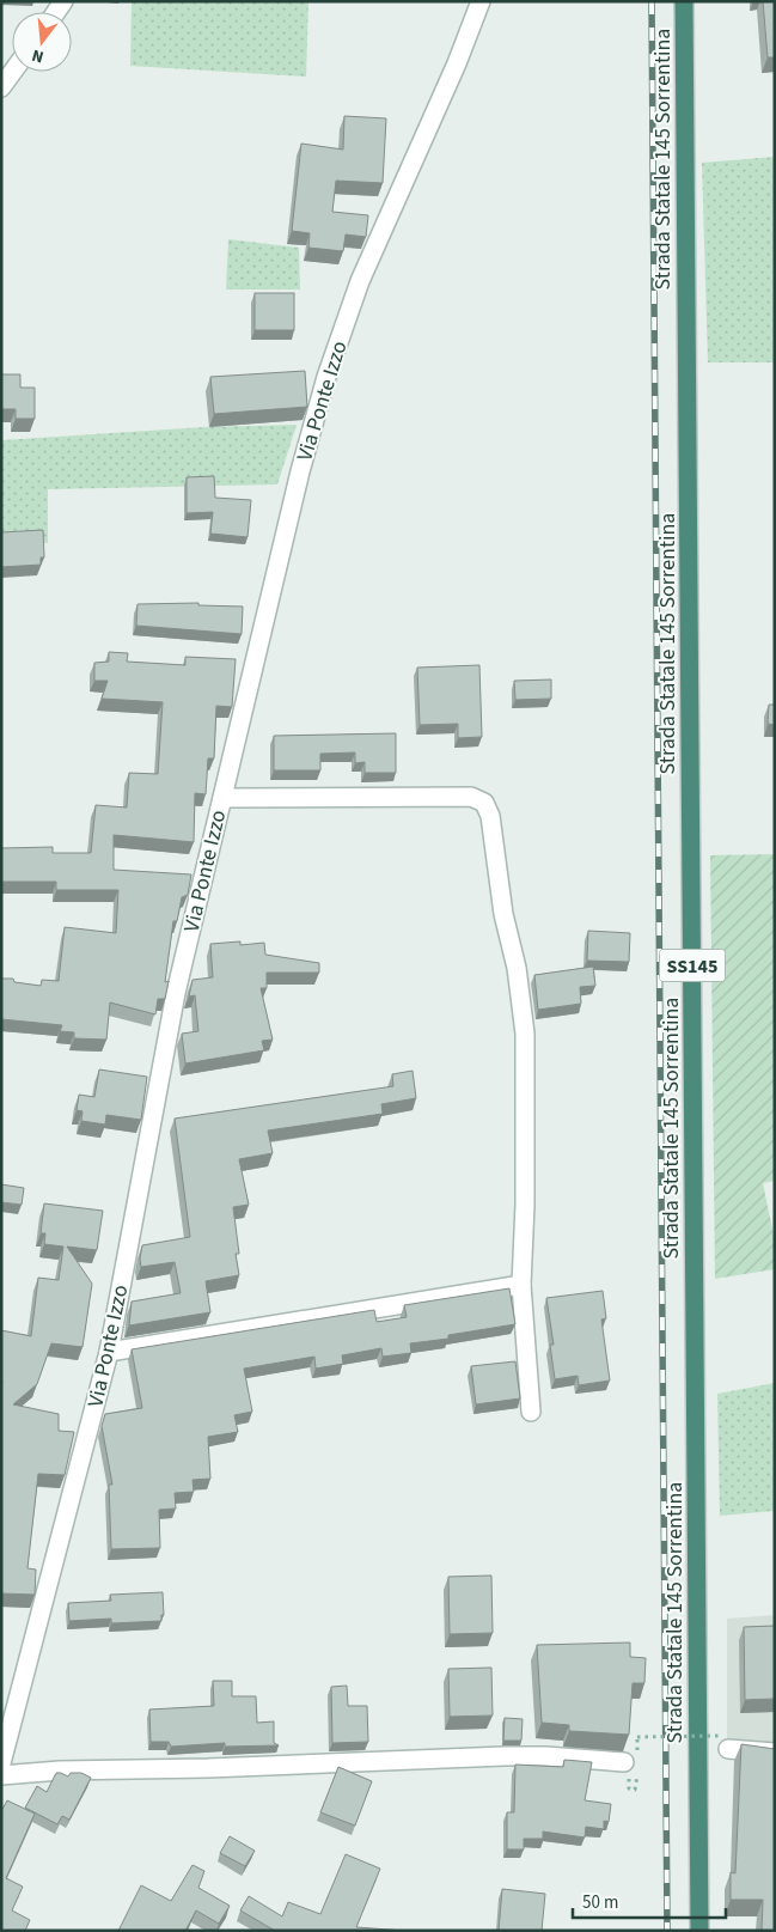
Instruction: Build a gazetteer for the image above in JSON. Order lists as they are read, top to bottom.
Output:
{
  "streets": {
    "highway": ["Strada Statale 145 Sorrentina", "SS145"],
    "street": ["Via Ponte Izzo"]
  },
  "scale_bar": "50 m",
  "north": "bottom"
}
